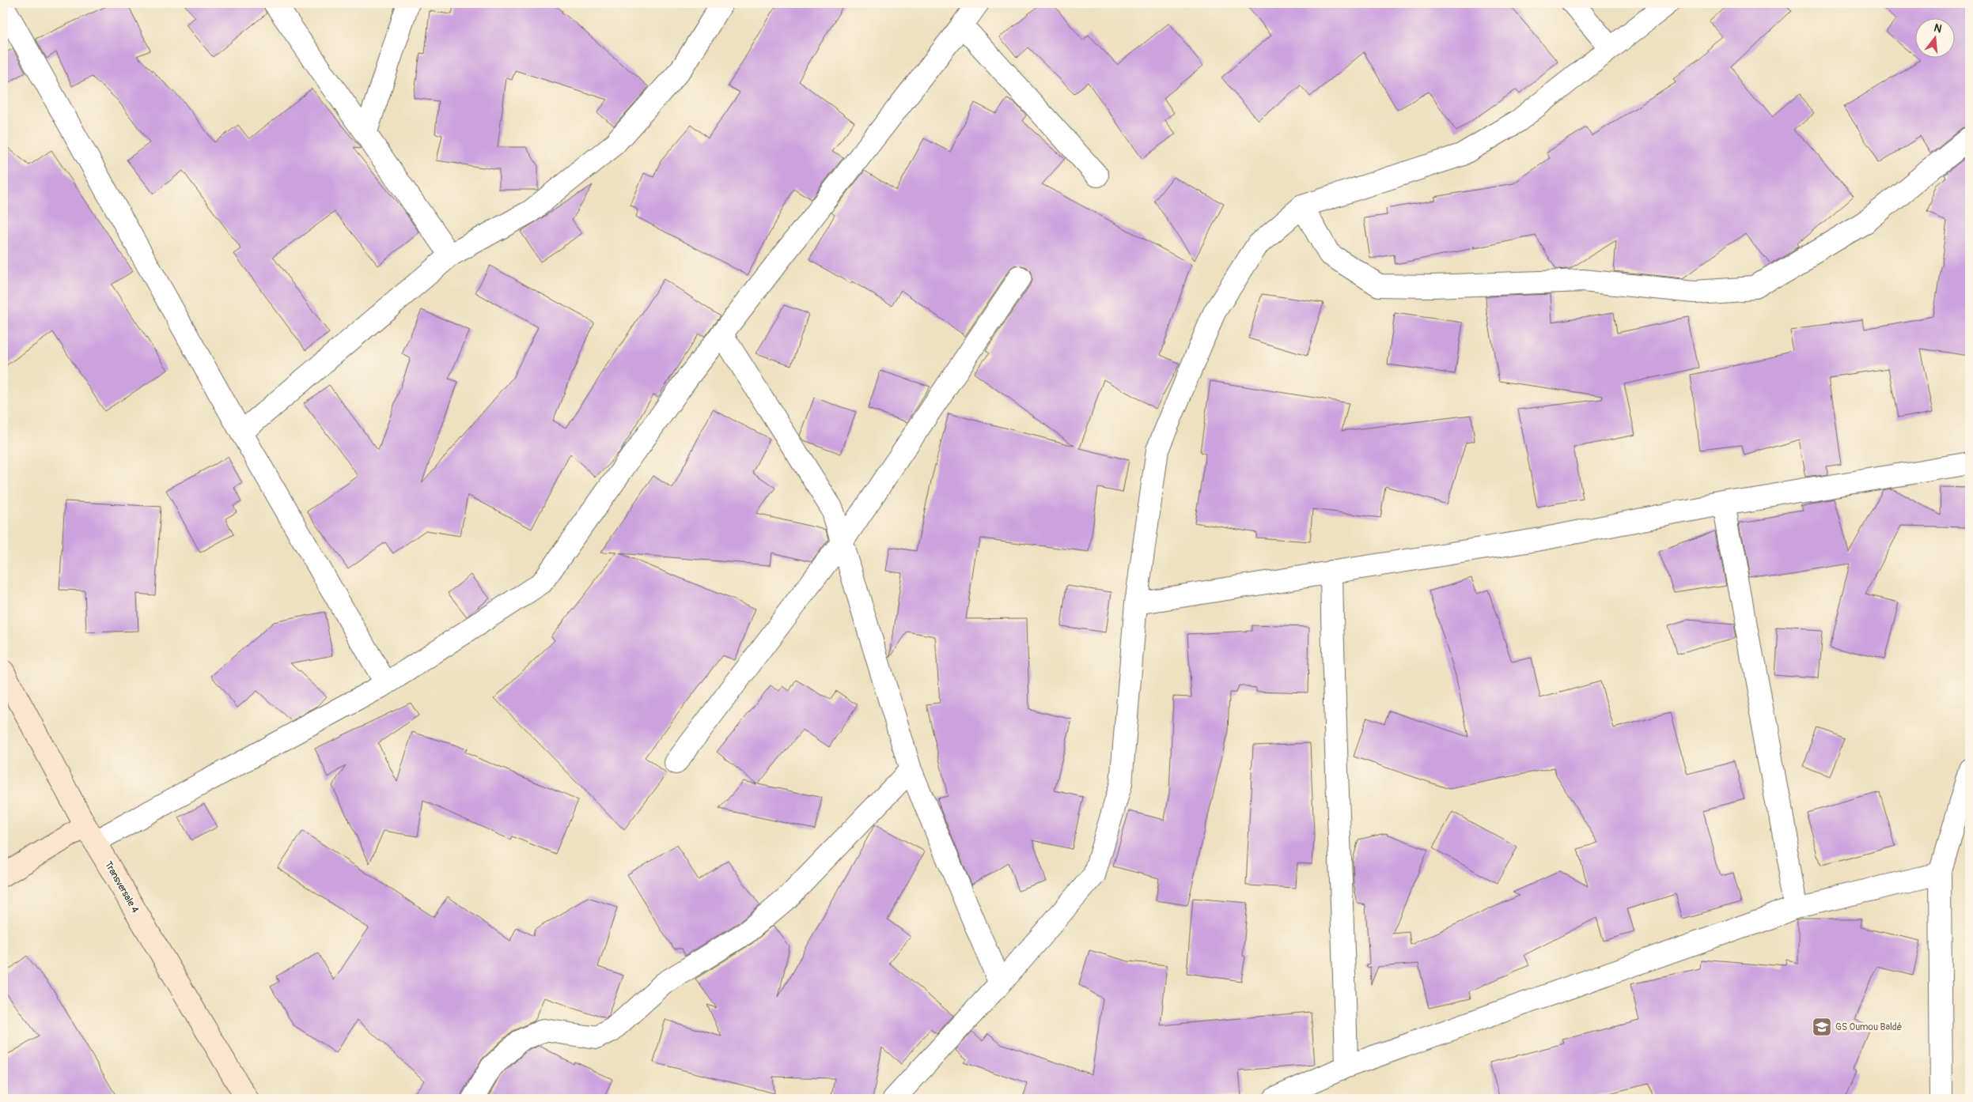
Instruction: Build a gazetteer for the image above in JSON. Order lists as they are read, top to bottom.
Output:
{
  "streets": {
    "main road": ["Transversale 4"]
  },
  "places": {
    "school or university": ["GS Oumou Baldé"]
  },
  "north": "top"
}
